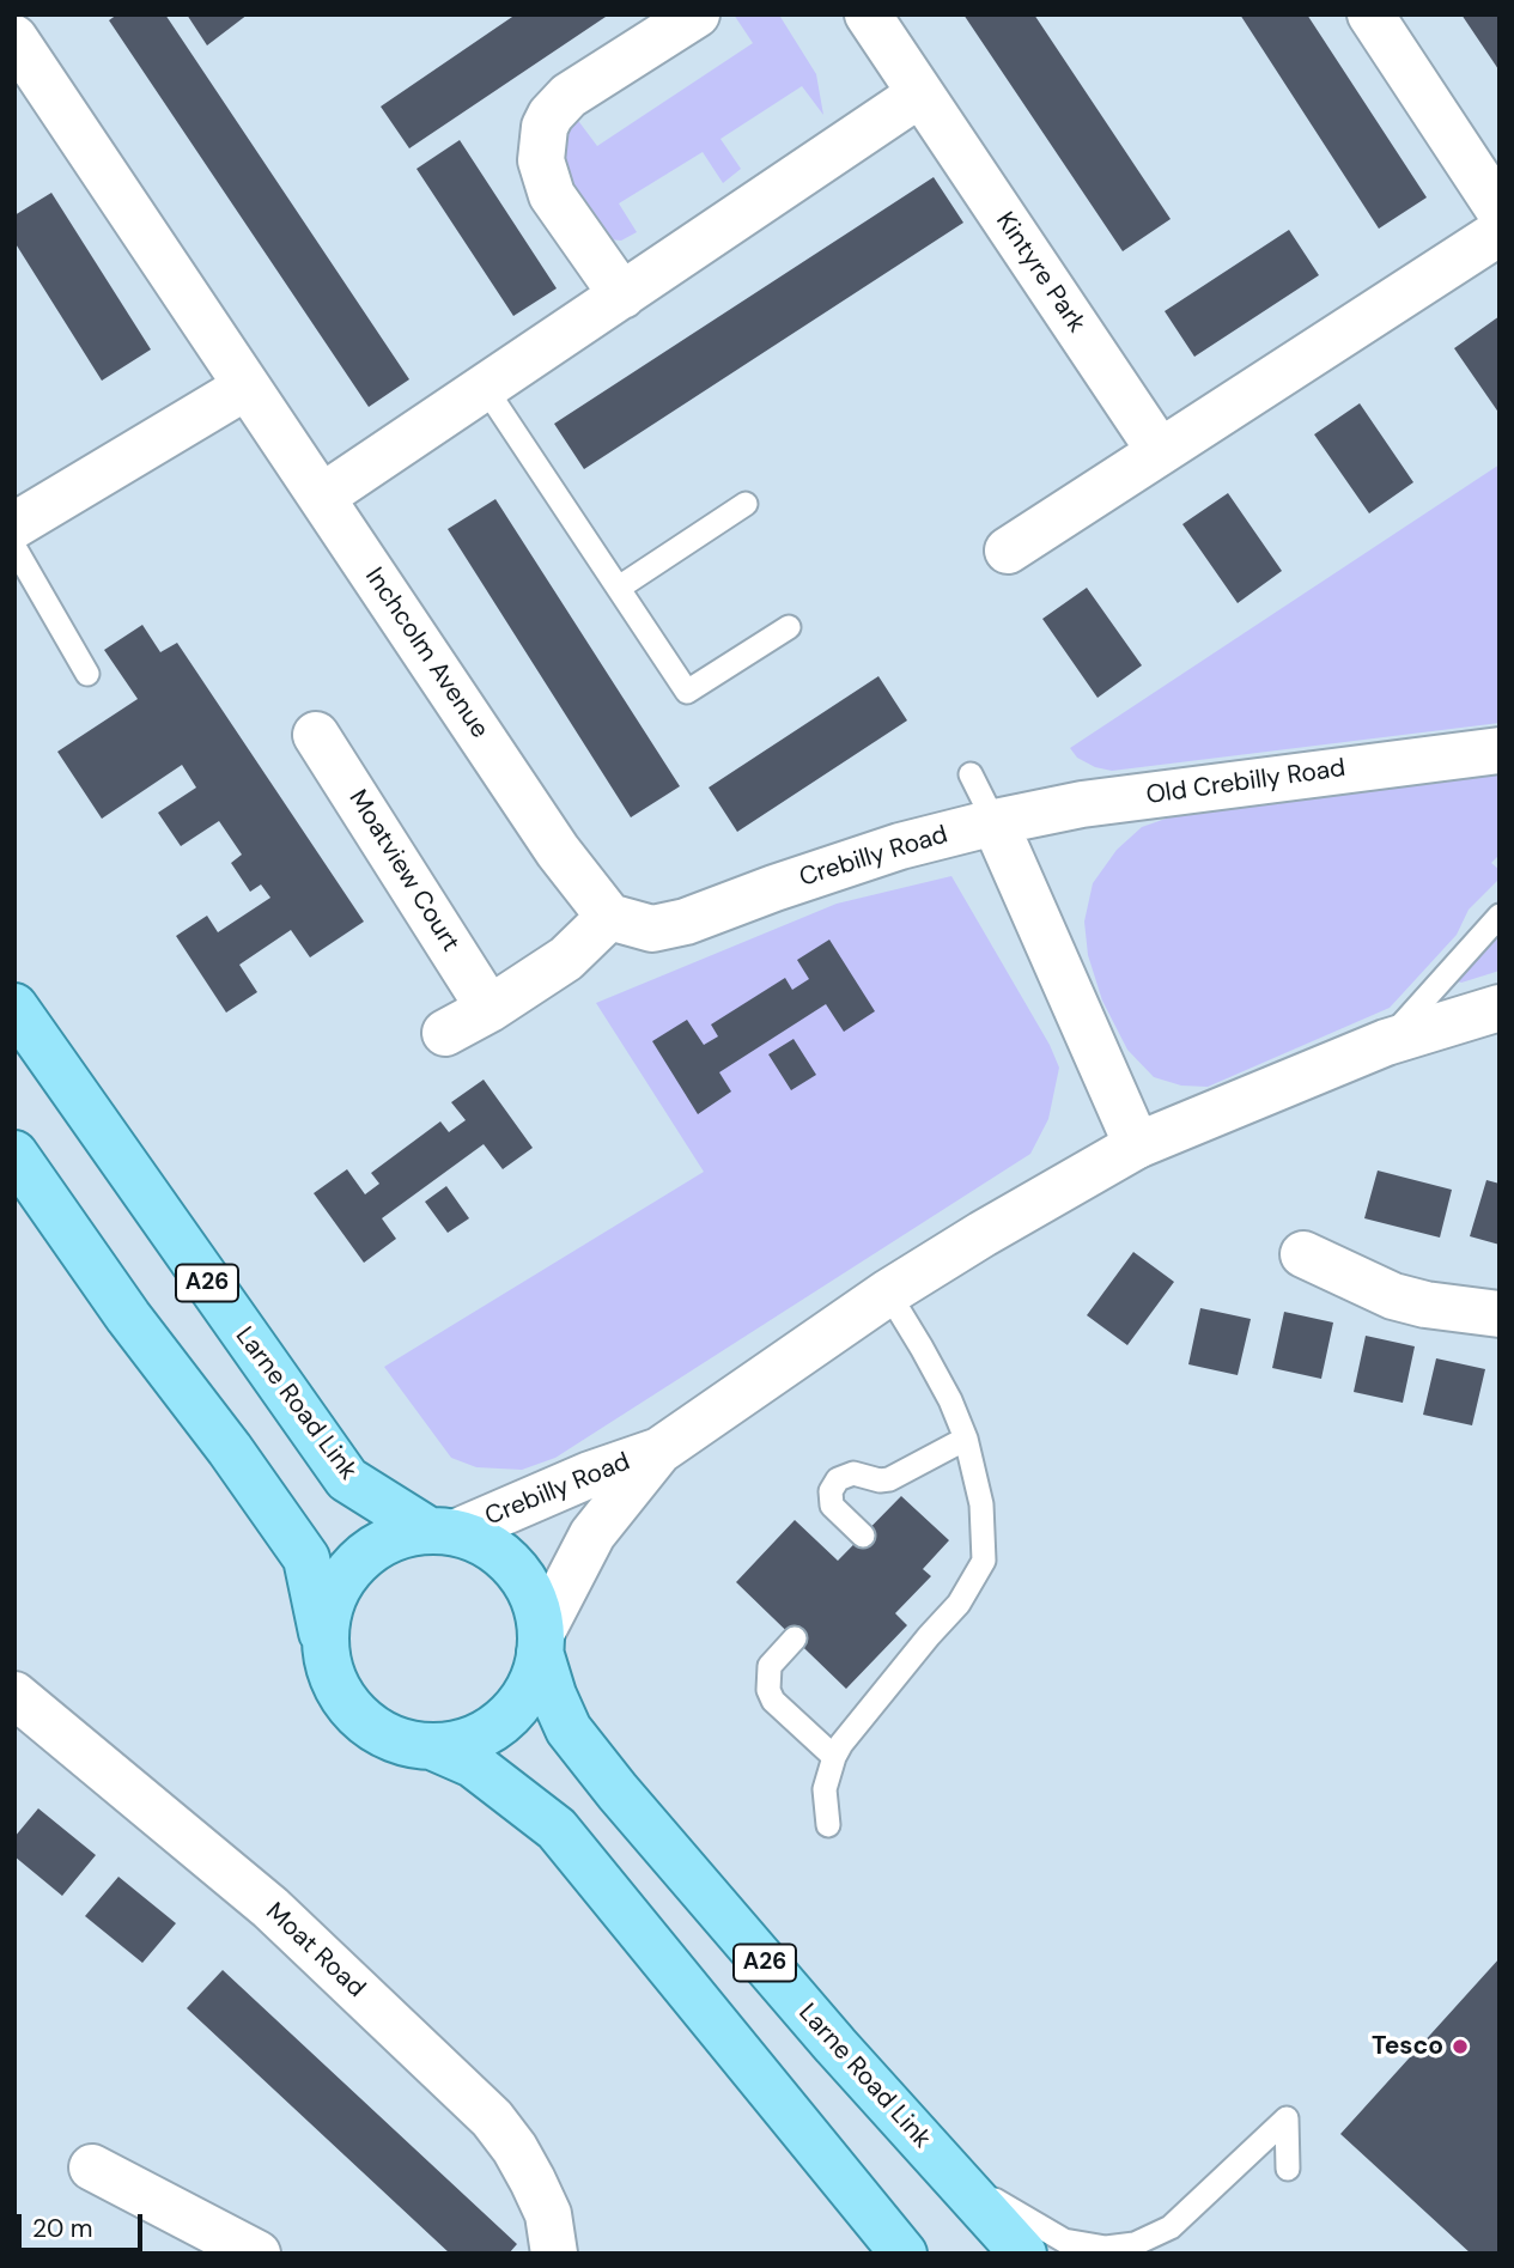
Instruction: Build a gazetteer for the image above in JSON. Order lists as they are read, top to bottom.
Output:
{
  "streets": {
    "main road": ["A26", "Larne Road Link"],
    "street": [
      "Kintyre Park",
      "Inchcolm Avenue",
      "Old Crebilly Road",
      "Crebilly Road",
      "Moatview Court",
      "Moat Road"
    ]
  },
  "crossings": [
    ["Inchcolm Avenue", "Crebilly Road"],
    ["Old Crebilly Road", "Crebilly Road"],
    ["Crebilly Road", "A26"],
    ["Crebilly Road", "Larne Road Link"],
    ["A26", "Larne Road Link"]
  ],
  "places": ["Tesco"],
  "scale_bar": "20 m"
}
